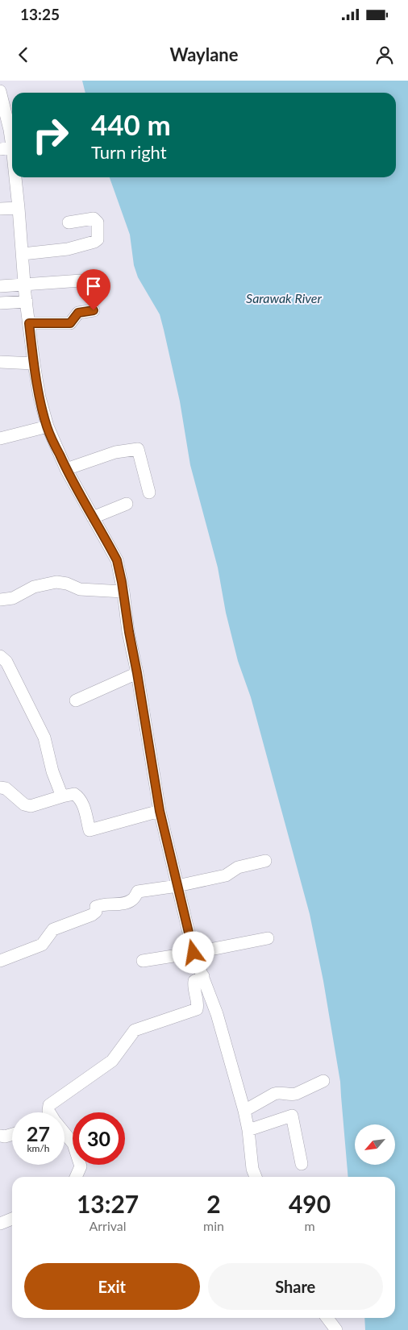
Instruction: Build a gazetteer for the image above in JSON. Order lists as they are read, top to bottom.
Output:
{
  "water": ["Sarawak River"],
  "north": "bottom left",
  "page": {
    "status": "13:25",
    "header": "Waylane",
    "turn": ["440 m", "Turn right"],
    "speed": "27 km/h",
    "limit": "30",
    "eta": [
      "13:27",
      "Arrival",
      "2",
      "min",
      "490",
      "m"
    ],
    "buttons": ["Exit", "Share"]
  }
}
